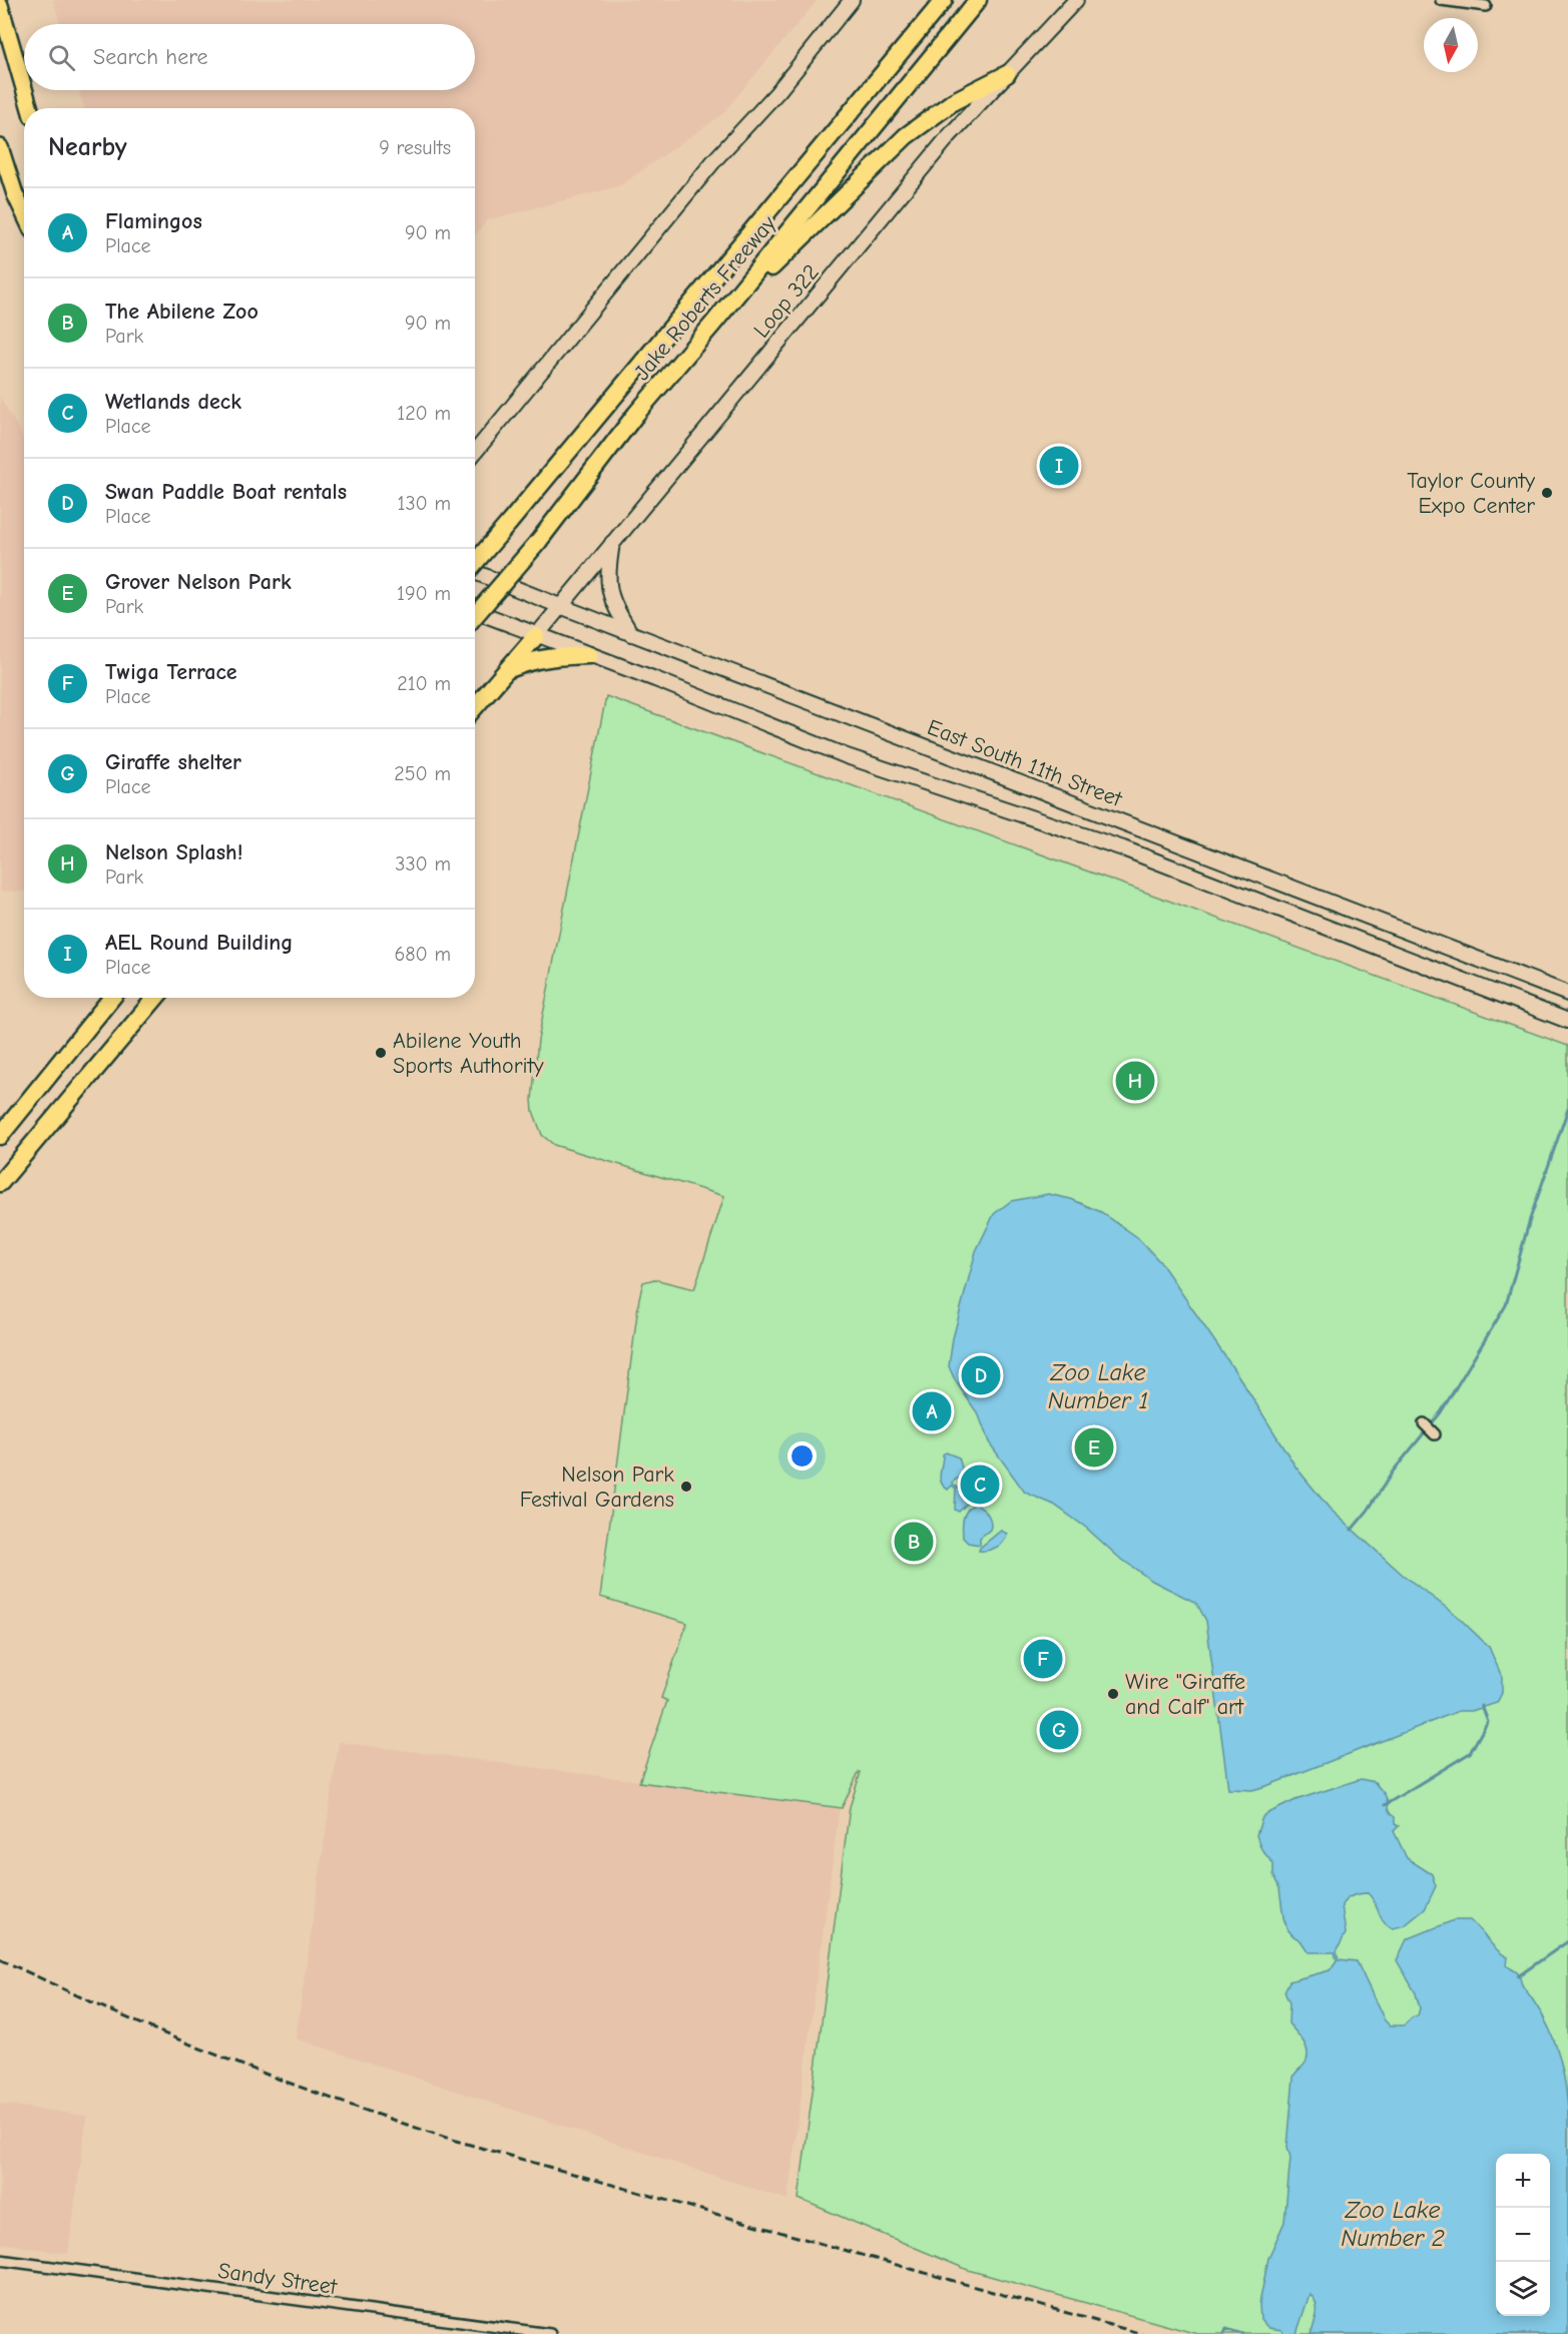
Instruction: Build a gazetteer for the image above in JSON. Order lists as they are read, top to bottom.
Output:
{
  "streets": {
    "highway": ["Jake Roberts Freeway"],
    "main road": ["Loop 322", "East South 11th Street"],
    "street": ["Sandy Street"]
  },
  "crossings": [
    ["Loop 322", "East South 11th Street"]
  ],
  "water": ["Zoo Lake Number 1", "Zoo Lake Number 2"],
  "places": [
    "Taylor County Expo Center",
    "Abilene Youth Sports Authority",
    "Nelson Park Festival Gardens",
    "Wire \"Giraffe and Calf\" art"
  ],
  "north": "bottom",
  "page": {
    "search": "Search here",
    "heading": ["Nearby", "9 results"],
    "list": [
      {
        "mark": "A",
        "name": "Flamingos",
        "note": "Place",
        "value": "90 m"
      },
      {
        "mark": "B",
        "name": "The Abilene Zoo",
        "note": "Park",
        "value": "90 m"
      },
      {
        "mark": "C",
        "name": "Wetlands deck",
        "note": "Place",
        "value": "120 m"
      },
      {
        "mark": "D",
        "name": "Swan Paddle Boat rentals",
        "note": "Place",
        "value": "130 m"
      },
      {
        "mark": "E",
        "name": "Grover Nelson Park",
        "note": "Park",
        "value": "190 m"
      },
      {
        "mark": "F",
        "name": "Twiga Terrace",
        "note": "Place",
        "value": "210 m"
      },
      {
        "mark": "G",
        "name": "Giraffe shelter",
        "note": "Place",
        "value": "250 m"
      },
      {
        "mark": "H",
        "name": "Nelson Splash!",
        "note": "Park",
        "value": "330 m"
      },
      {
        "mark": "I",
        "name": "AEL Round Building",
        "note": "Place",
        "value": "680 m"
      }
    ],
    "pins": [
      "I",
      "H",
      "D",
      "A",
      "E",
      "C",
      "B",
      "F",
      "G"
    ],
    "map_buttons": ["+", "−"]
  }
}
